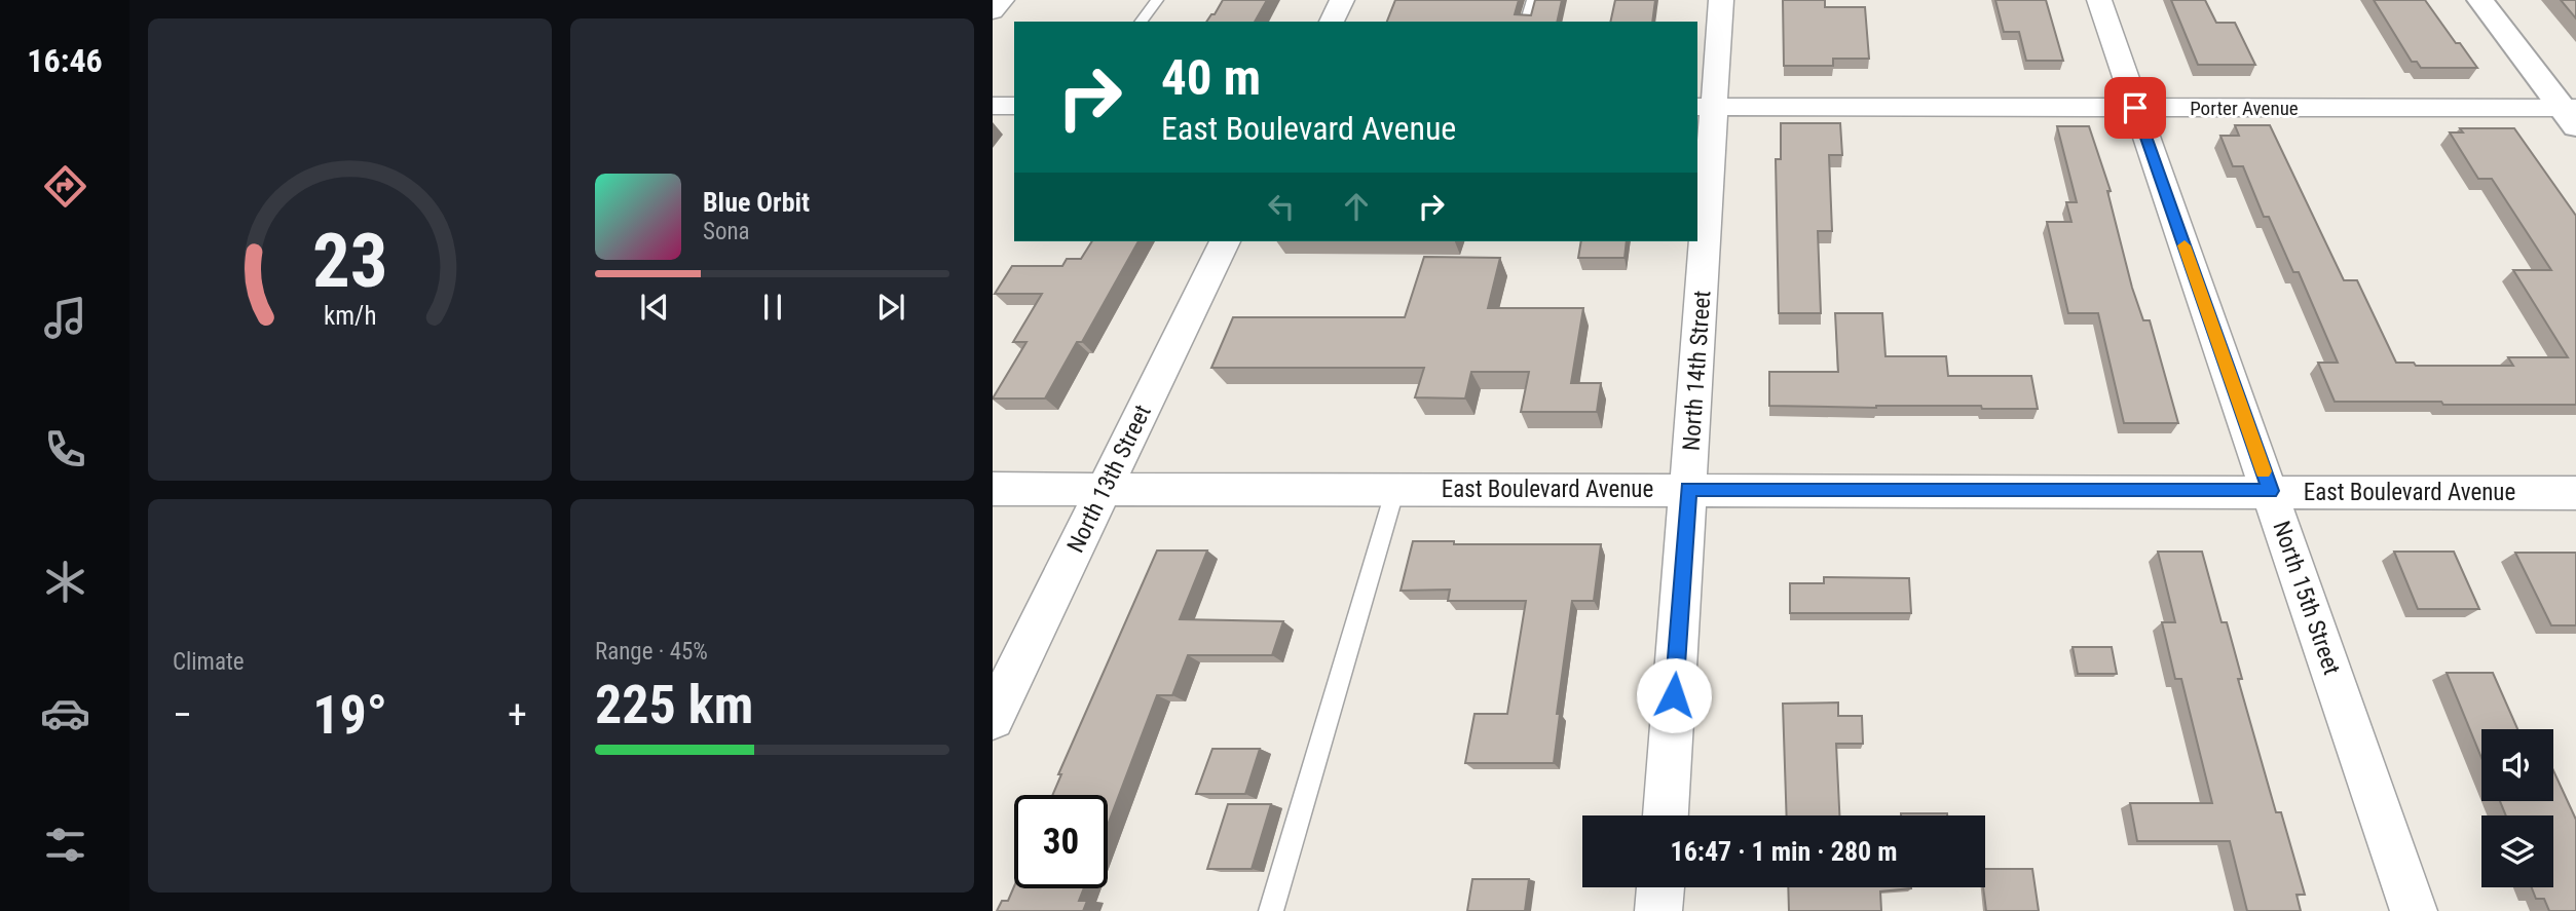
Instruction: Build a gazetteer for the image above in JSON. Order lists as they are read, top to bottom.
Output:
{
  "streets": {
    "street": [
      "Porter Avenue",
      "North 14th Street",
      "North 13th Street",
      "East Boulevard Avenue",
      "North 15th Street"
    ]
  },
  "crossings": [
    ["Porter Avenue", "North 14th Street"],
    ["Porter Avenue", "North 15th Street"],
    ["North 14th Street", "East Boulevard Avenue"],
    ["North 13th Street", "East Boulevard Avenue"],
    ["East Boulevard Avenue", "North 15th Street"]
  ],
  "page": {
    "tabs": "16:46",
    "turn": ["40 m", "East Boulevard Avenue"],
    "song": ["Blue Orbit", "Sona"],
    "tile": [
      "Climate",
      ["Range · 45%", "225 km"]
    ],
    "heat": ["−", "19°", "+"],
    "limit": "30",
    "trip": "16:47 · 1 min · 280 m",
    "gauge": ["23", "km/h"]
  }
}
